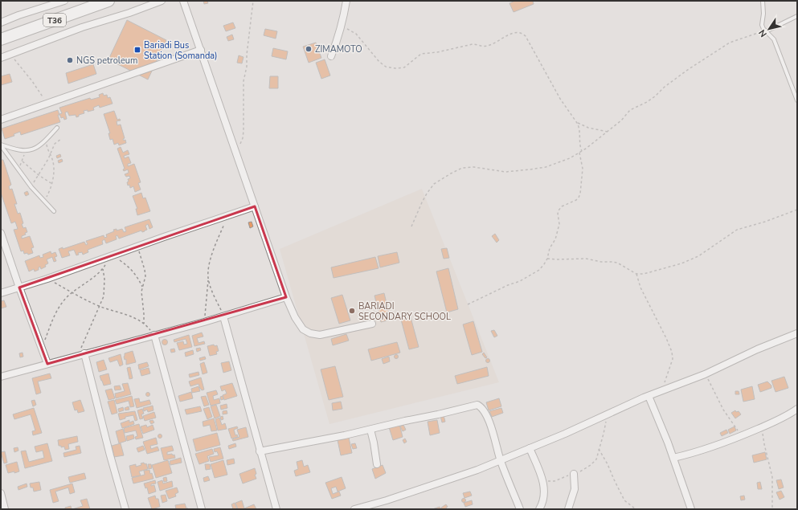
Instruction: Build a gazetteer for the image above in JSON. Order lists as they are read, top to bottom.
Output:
{
  "streets": {
    "highway": ["T36"]
  },
  "places": {
    "other": ["ZIMAMOTO", "NGS petroleum", "BARIADI SECONDARY SCHOOL"],
    "transit": ["Bariadi Bus Station (Somanda)"]
  },
  "north": "bottom left"
}
